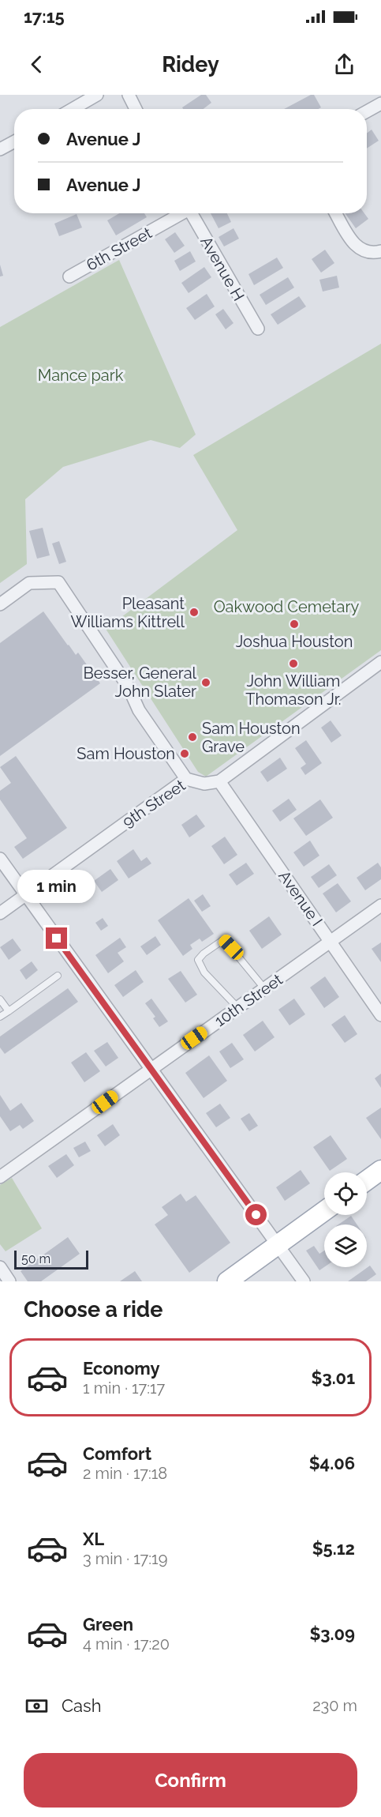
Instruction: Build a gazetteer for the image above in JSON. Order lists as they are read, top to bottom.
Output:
{
  "streets": {
    "street": [
      "6th Street",
      "Avenue H",
      "9th Street",
      "Avenue I",
      "10th Street"
    ]
  },
  "crossings": [
    ["9th Street", "Avenue I"],
    ["Avenue I", "10th Street"]
  ],
  "parks": ["Mance park", "Oakwood Cemetary"],
  "places": [
    "Pleasant Williams Kittrell",
    "Joshua Houston",
    "John William Thomason Jr.",
    "Besser, General John Slater",
    "Sam Houston Grave",
    "Sam Houston"
  ],
  "scale_bar": "50 m",
  "page": {
    "status": "17:15",
    "header": "Ridey",
    "banner": ["Avenue J", "Avenue J"],
    "bubble": "1 min",
    "scale": "50 m",
    "heading": "Choose a ride",
    "list": [
      {
        "name": "Economy",
        "note": "1 min · 17:17",
        "value": "$3.01"
      },
      {
        "name": "Comfort",
        "note": "2 min · 17:18",
        "value": "$4.06"
      },
      {
        "name": "XL",
        "note": "3 min · 17:19",
        "value": "$5.12"
      },
      {
        "name": "Green",
        "note": "4 min · 17:20",
        "value": "$3.09"
      }
    ],
    "pay": ["Cash", "230 m"],
    "buttons": "Confirm"
  }
}
